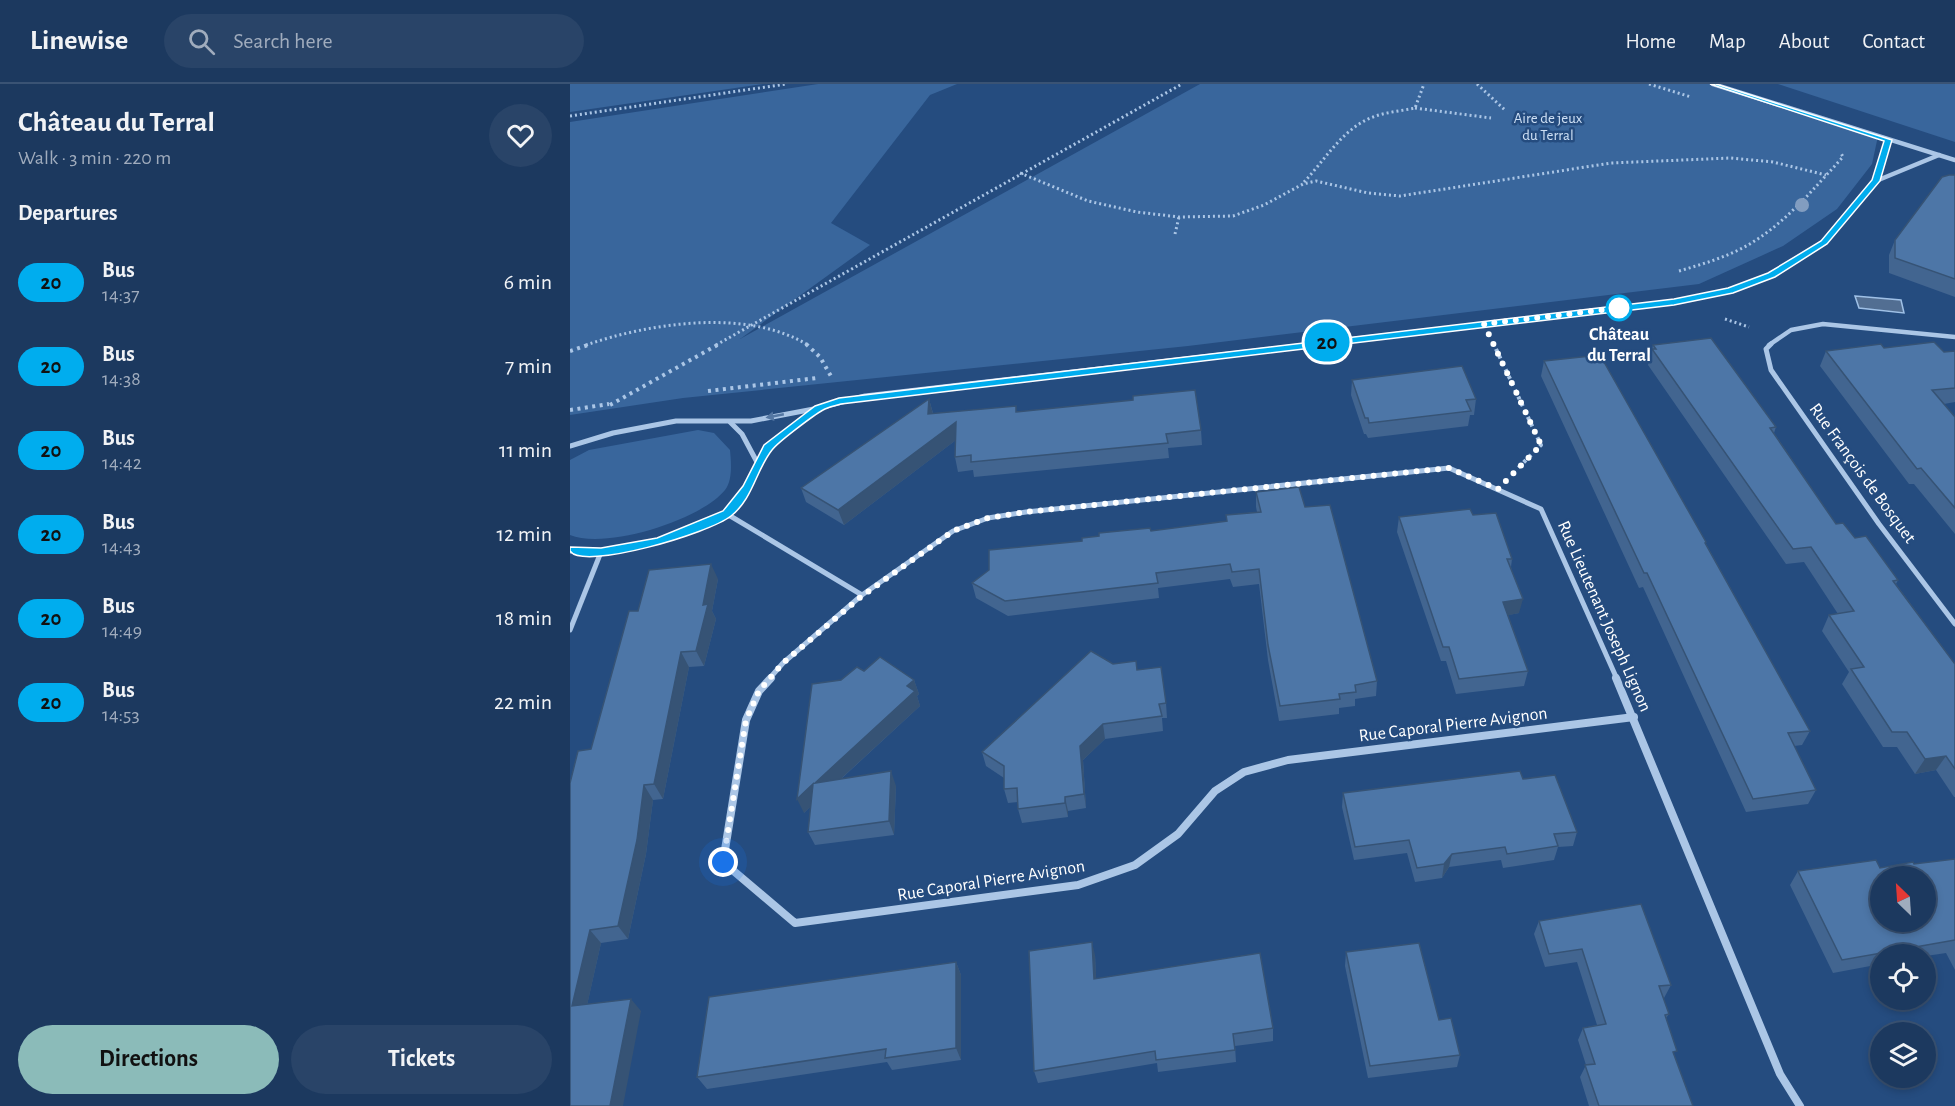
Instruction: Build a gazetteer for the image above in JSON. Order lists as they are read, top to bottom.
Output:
{
  "streets": {
    "street": ["Rue François de Bosquet", "Rue Lieutenant Joseph Lignon", "Rue Caporal Pierre Avignon"]
  },
  "crossings": [
    ["Rue Lieutenant Joseph Lignon", "Rue Caporal Pierre Avignon"]
  ],
  "parks": ["Aire de jeux du Terral"],
  "places": ["Château du Terral"],
  "lines": ["bus line 20"],
  "north": "top left",
  "page": {
    "header": "Linewise",
    "search": "Search here",
    "nav": [
      "Home",
      "Map",
      "About",
      "Contact"
    ],
    "heading": [
      ["Château du Terral", "Walk · 3 min · 220 m"],
      "Departures"
    ],
    "on_map": "20",
    "list": [
      {
        "mark": "20",
        "name": "Bus",
        "note": "14:37",
        "value": "6 min"
      },
      {
        "mark": "20",
        "name": "Bus",
        "note": "14:38",
        "value": "7 min"
      },
      {
        "mark": "20",
        "name": "Bus",
        "note": "14:42",
        "value": "11 min"
      },
      {
        "mark": "20",
        "name": "Bus",
        "note": "14:43",
        "value": "12 min"
      },
      {
        "mark": "20",
        "name": "Bus",
        "note": "14:49",
        "value": "18 min"
      },
      {
        "mark": "20",
        "name": "Bus",
        "note": "14:53",
        "value": "22 min"
      }
    ],
    "buttons": ["Directions", "Tickets"]
  }
}
